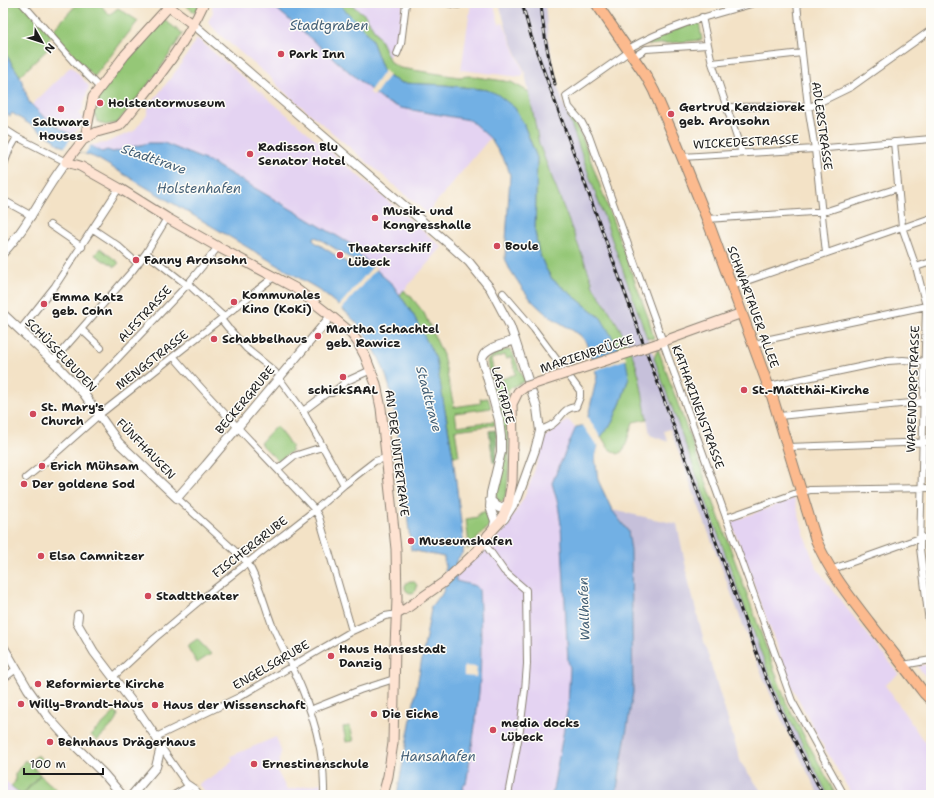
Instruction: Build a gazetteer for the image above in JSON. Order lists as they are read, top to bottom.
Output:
{
  "streets": {
    "main road": ["SCHWARTAUER ALLEE", "MARIENBRÜCKE", "AN DER UNTERTRAVE"],
    "street": [
      "ADLERSTRASSE",
      "WICKEDESTRASSE",
      "ALFSTRASSE",
      "SCHÜSSELBUDEN",
      "MENGSTRASSE",
      "WARENDORPSTRASSE",
      "LASTADIE",
      "BECKERGRUBE",
      "KATHARINENSTRASSE",
      "FÜNFHAUSEN",
      "FISCHERGRUBE",
      "ENGELSGRUBE"
    ]
  },
  "crossings": [
    ["ADLERSTRASSE", "WICKEDESTRASSE"],
    ["WICKEDESTRASSE", "SCHWARTAUER ALLEE"],
    ["WICKEDESTRASSE", "WARENDORPSTRASSE"],
    ["SCHWARTAUER ALLEE", "MARIENBRÜCKE"],
    ["SCHWARTAUER ALLEE", "KATHARINENSTRASSE"],
    ["ALFSTRASSE", "SCHÜSSELBUDEN"],
    ["ALFSTRASSE", "AN DER UNTERTRAVE"],
    ["MARIENBRÜCKE", "KATHARINENSTRASSE"],
    ["SCHÜSSELBUDEN", "MENGSTRASSE"],
    ["SCHÜSSELBUDEN", "FÜNFHAUSEN"],
    ["MENGSTRASSE", "FÜNFHAUSEN"],
    ["MENGSTRASSE", "AN DER UNTERTRAVE"],
    ["BECKERGRUBE", "FÜNFHAUSEN"],
    ["BECKERGRUBE", "AN DER UNTERTRAVE"],
    ["AN DER UNTERTRAVE", "FISCHERGRUBE"],
    ["AN DER UNTERTRAVE", "ENGELSGRUBE"]
  ],
  "water": [
    "Stadtgraben",
    "Stadttrave",
    "Holstenhafen",
    "Wallhafen",
    "Hansahafen"
  ],
  "places": [
    "Park Inn",
    "Holstentormuseum",
    "Saltware Houses",
    "Gertrud Kendziorek geb. Aronsohn",
    "Radisson Blu Senator Hotel",
    "Musik- und Kongresshalle",
    "Boule",
    "Theaterschiff Lübeck",
    "Fanny Aronsohn",
    "Kommunales Kino (KoKi)",
    "Emma Katz geb. Cohn",
    "Martha Schachtel geb. Rawicz",
    "Schabbelhaus",
    "schickSAAL",
    "St.-Matthäi-Kirche",
    "St. Mary's Church",
    "Erich Mühsam",
    "Der goldene Sod",
    "Museumshafen",
    "Elsa Camnitzer",
    "Stadttheater",
    "Haus Hansestadt Danzig",
    "Reformierte Kirche",
    "Willy-Brandt-Haus",
    "Haus der Wissenschaft",
    "Die Eiche",
    "media docks Lübeck",
    "Behnhaus Drägerhaus",
    "Ernestinenschule"
  ],
  "scale_bar": "100 m",
  "north": "bottom right"
}
